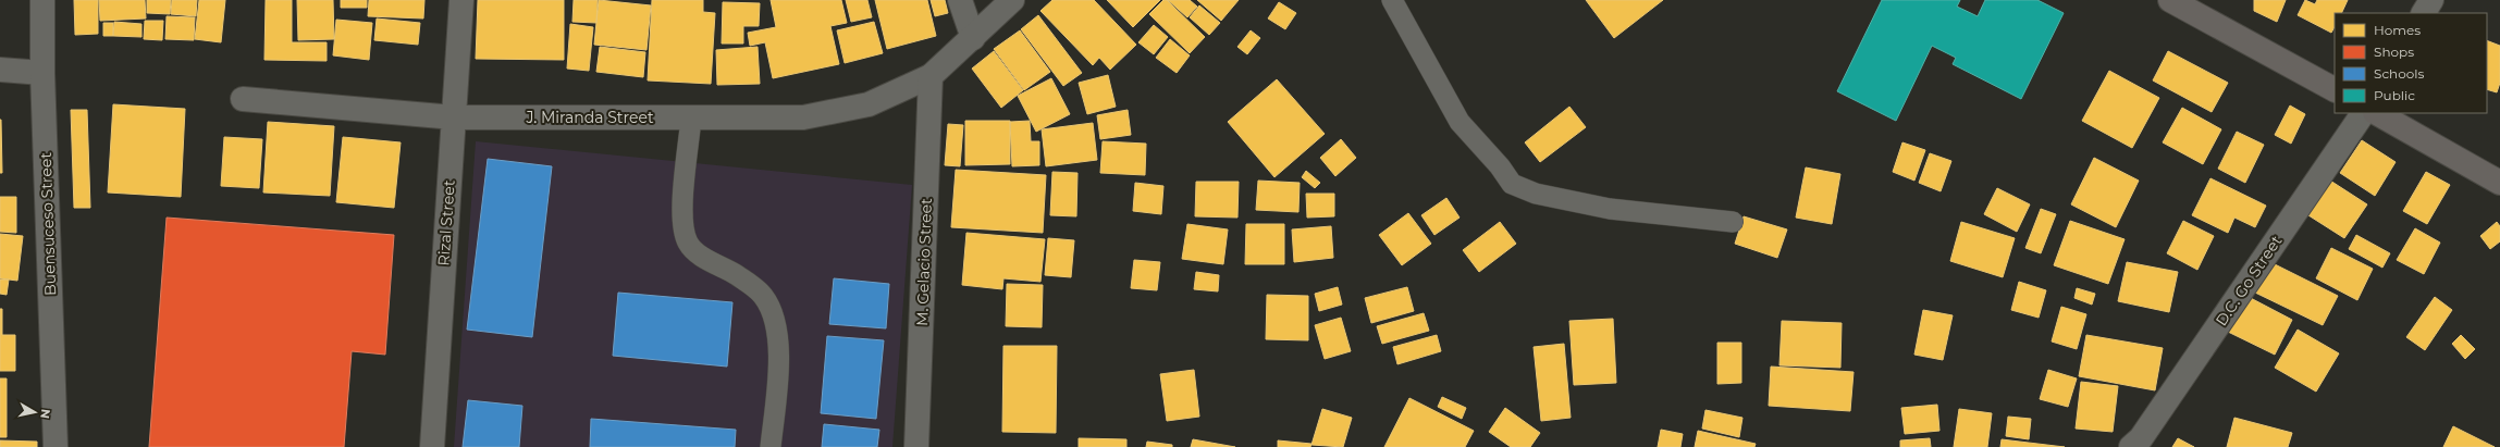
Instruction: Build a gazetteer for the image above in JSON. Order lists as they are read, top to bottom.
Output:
{
  "streets": {
    "street": [
      "J. Miranda Street",
      "Rizal Street",
      "Buensuceso Street",
      "M. Gelacio Street",
      "D.C. Go Street"
    ]
  },
  "crossings": [
    ["J. Miranda Street", "Rizal Street"],
    ["J. Miranda Street", "M. Gelacio Street"]
  ],
  "legend": [
    "Homes",
    "Shops",
    "Schools",
    "Public"
  ],
  "north": "right"
}
